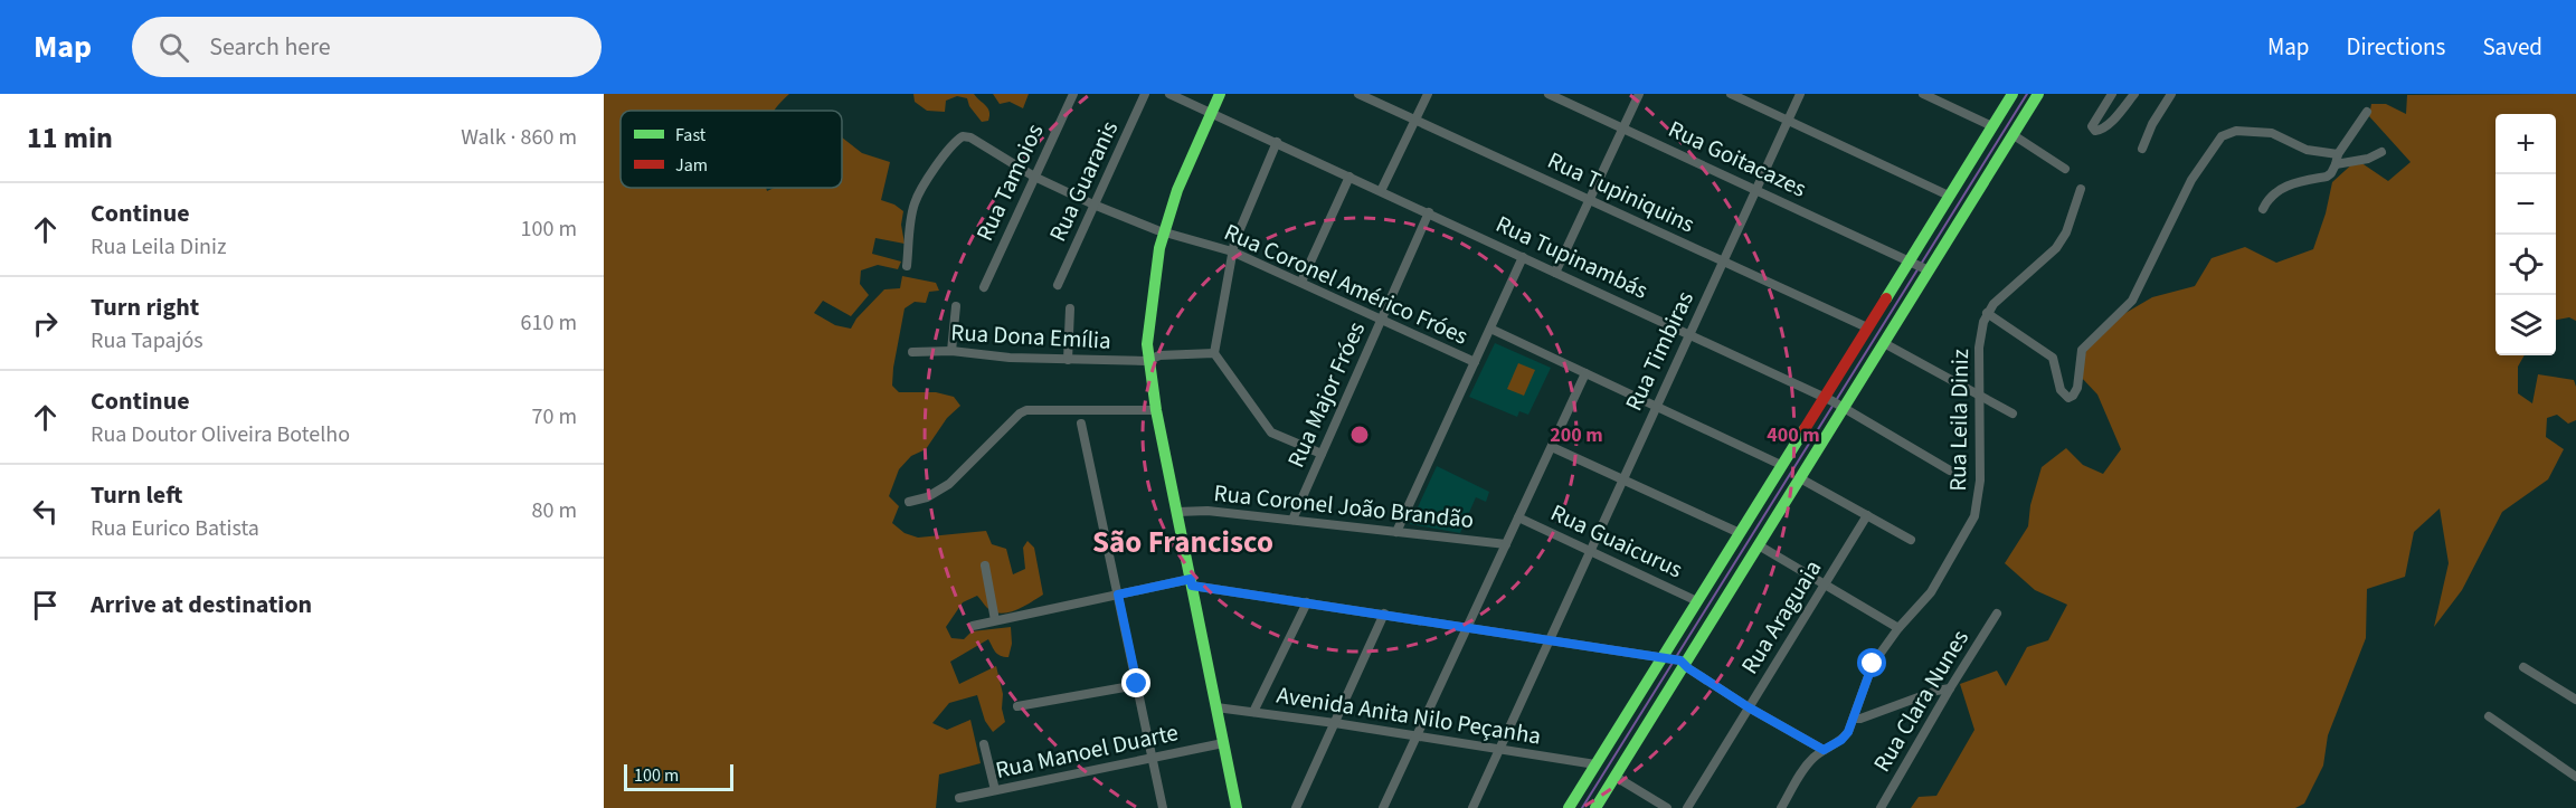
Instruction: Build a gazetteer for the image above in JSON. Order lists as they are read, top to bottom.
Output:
{
  "streets": {
    "street": [
      "Rua Goitacazes",
      "Rua Guaranis",
      "Rua Tamoios",
      "Rua Tupiniquins",
      "Rua Tupinambás",
      "Rua Coronel Américo Fróes",
      "Rua Dona Emília",
      "Rua Timbiras",
      "Rua Major Fróes",
      "Rua Leila Diniz",
      "Rua Coronel João Brandão",
      "Rua Guaicurus",
      "Rua Araguaia",
      "Rua Clara Nunes",
      "Avenida Anita Nilo Peçanha",
      "Rua Manoel Duarte"
    ]
  },
  "crossings": [
    ["Rua Goitacazes", "Rua Timbiras"],
    ["Rua Guaranis", "Rua Coronel Américo Fróes"],
    ["Rua Tamoios", "Rua Coronel Américo Fróes"],
    ["Rua Tupiniquins", "Rua Timbiras"],
    ["Rua Tupinambás", "Rua Timbiras"],
    ["Rua Tupinambás", "Rua Major Fróes"],
    ["Rua Coronel Américo Fróes", "Rua Major Fróes"],
    ["Rua Timbiras", "Rua Guaicurus"],
    ["Rua Timbiras", "Avenida Anita Nilo Peçanha"],
    ["Rua Major Fróes", "Rua Coronel João Brandão"]
  ],
  "districts": ["São Francisco"],
  "legend": ["Fast", "Jam"],
  "scale_bar": "100 m",
  "page": {
    "header": "Map",
    "search": "Search here",
    "nav": ["Map", "Directions", "Saved"],
    "heading": ["11 min", "Walk · 860 m"],
    "map_buttons": ["+", "−"],
    "list": [
      ["Continue", "Rua Leila Diniz", "100 m"],
      ["Turn right", "Rua Tapajós", "610 m"],
      ["Continue", "Rua Doutor Oliveira Botelho", "70 m"],
      ["Turn left", "Rua Eurico Batista", "80 m"],
      "Arrive at destination"
    ],
    "scale": "100 m"
  },
  "rings": ["200 m", "400 m"]
}
